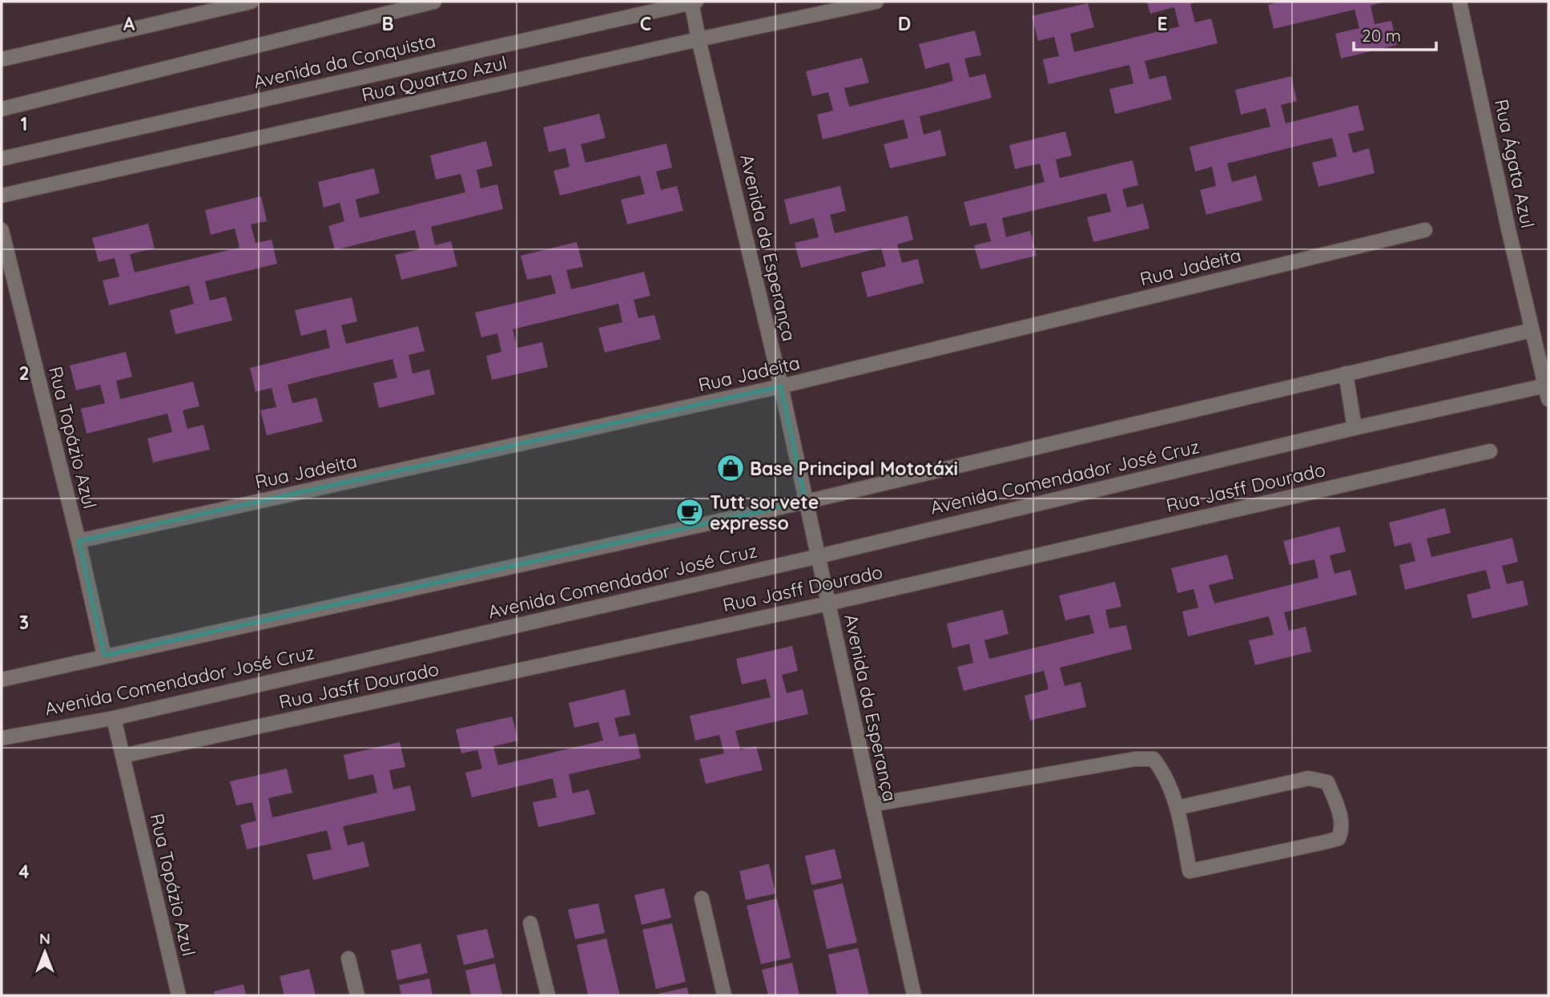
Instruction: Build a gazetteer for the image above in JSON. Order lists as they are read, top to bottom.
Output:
{
  "streets": {
    "street": [
      "Avenida da Conquista",
      "Rua Quartzo Azul",
      "Rua Ágata Azul",
      "Avenida da Esperança",
      "Rua Jadeita",
      "Rua Topázio Azul",
      "Avenida Comendador José Cruz",
      "Rua Jasff Dourado"
    ]
  },
  "crossings": [
    ["Avenida da Conquista", "Avenida da Esperança"],
    ["Rua Quartzo Azul", "Avenida da Esperança"],
    ["Rua Ágata Azul", "Avenida Comendador José Cruz"],
    ["Avenida da Esperança", "Rua Jadeita"],
    ["Avenida da Esperança", "Avenida Comendador José Cruz"],
    ["Avenida da Esperança", "Rua Jasff Dourado"],
    ["Rua Jadeita", "Rua Topázio Azul"],
    ["Rua Topázio Azul", "Avenida Comendador José Cruz"],
    ["Rua Topázio Azul", "Rua Jasff Dourado"]
  ],
  "places": {
    "shop": ["Base Principal Mototáxi"],
    "cafe": ["Tutt sorvete expresso"]
  },
  "scale_bar": "20 m",
  "north": "top",
  "grid": {
    "columns": [
      "A",
      "B",
      "C",
      "D",
      "E"
    ],
    "rows": [
      "1",
      "2",
      "3",
      "4"
    ]
  }
}
